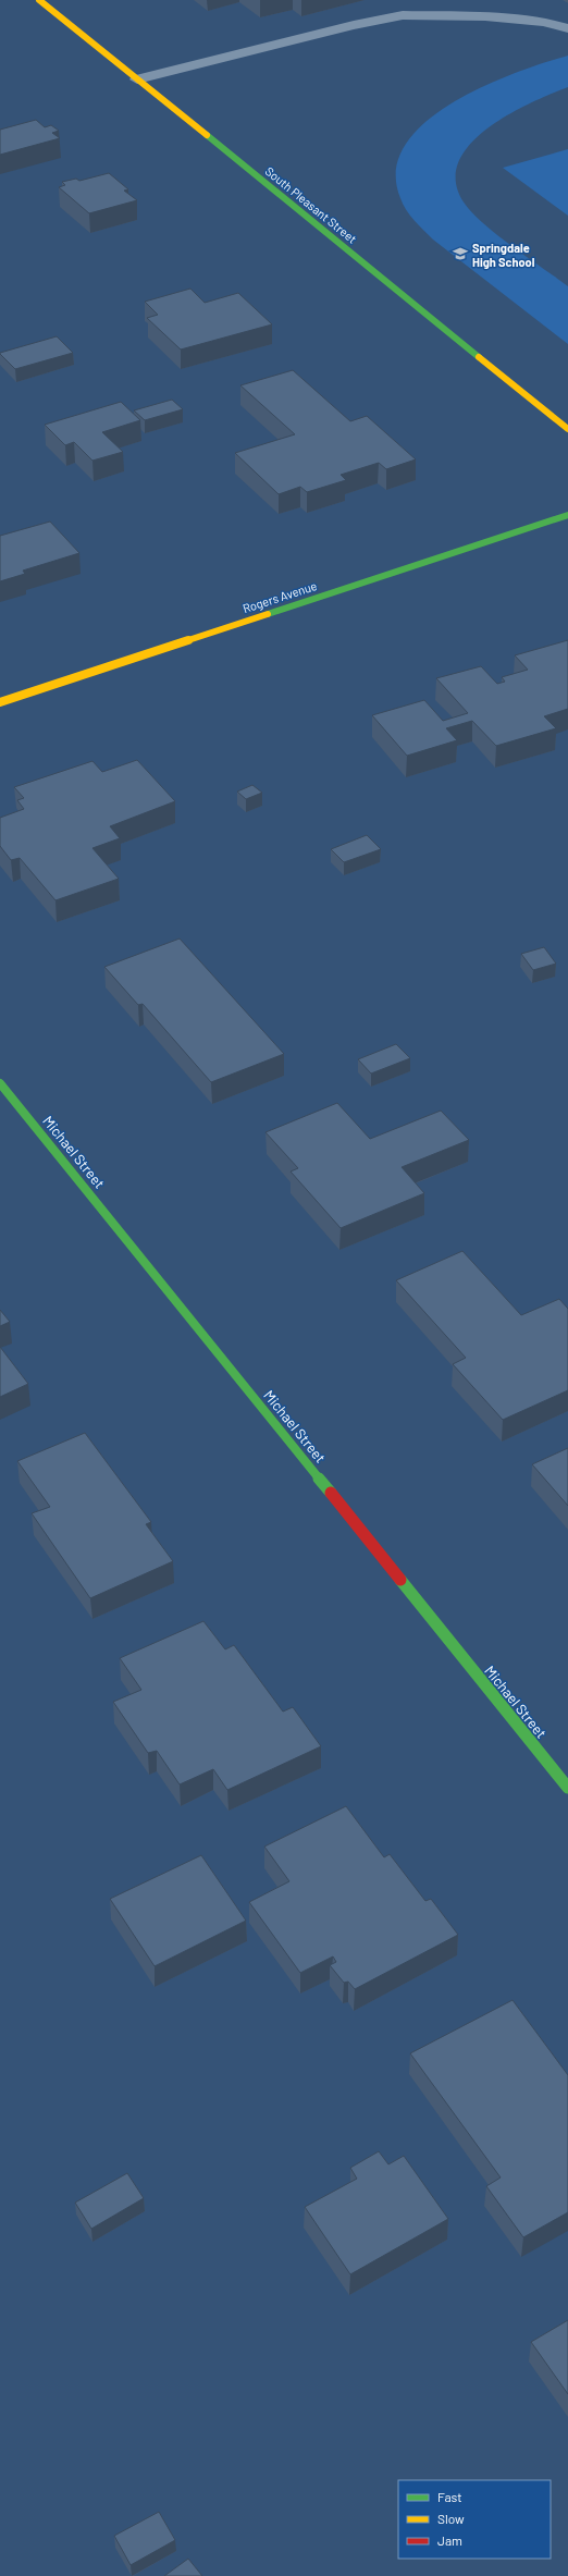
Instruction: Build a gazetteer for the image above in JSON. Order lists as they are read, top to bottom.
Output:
{
  "streets": {
    "street": ["South Pleasant Street", "Rogers Avenue", "Michael Street"]
  },
  "places": {
    "school or university": ["Springdale High School"]
  },
  "legend": ["Fast", "Slow", "Jam"]
}
